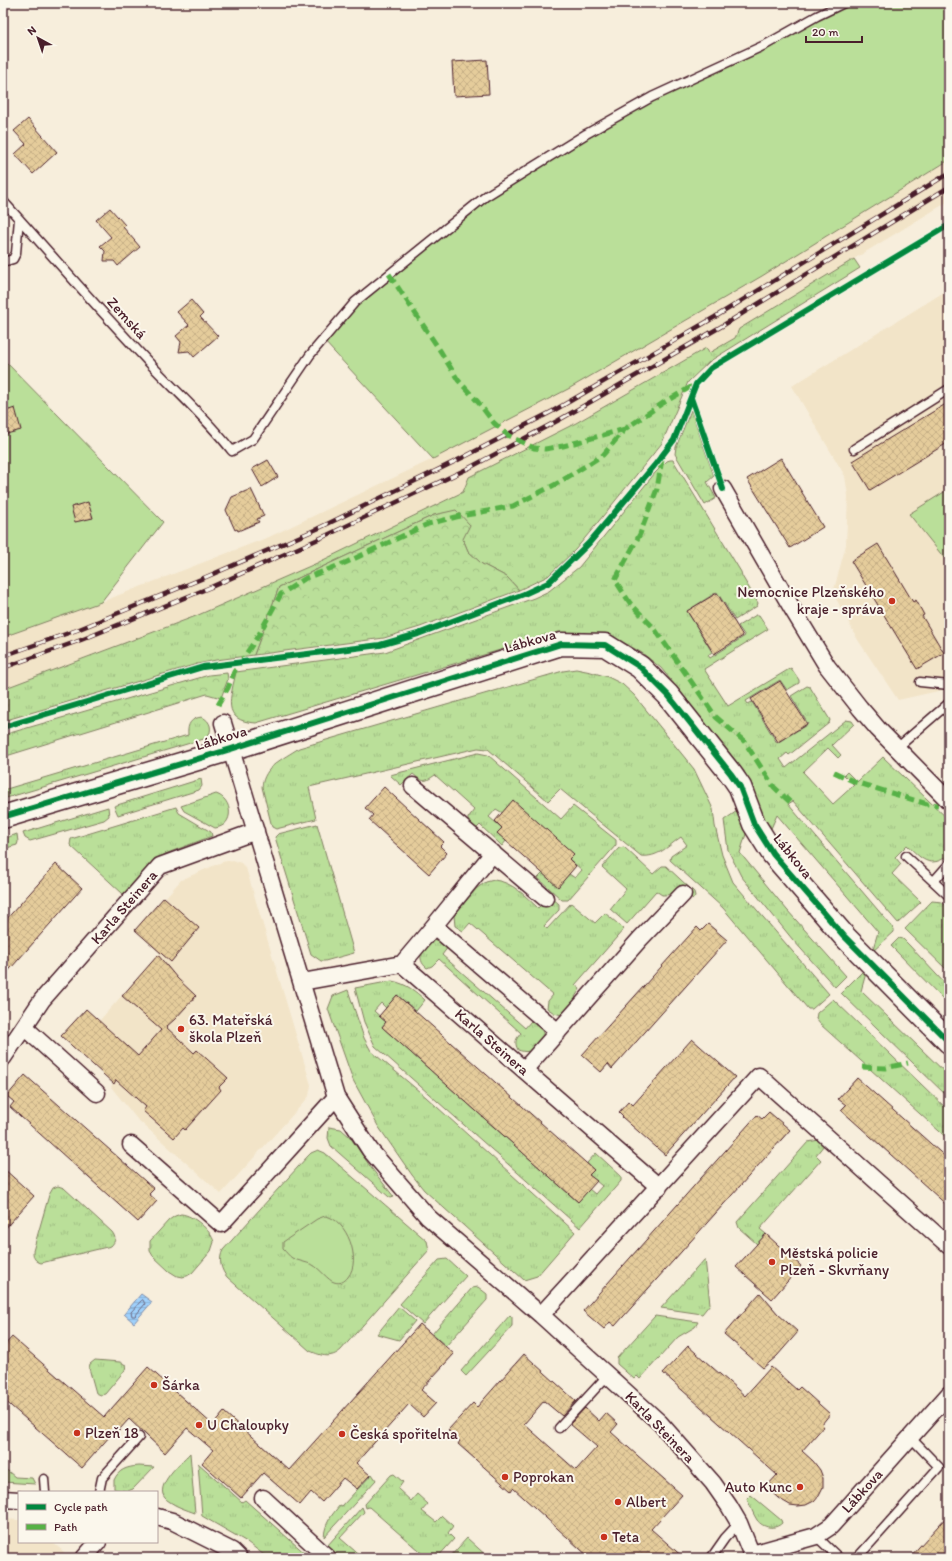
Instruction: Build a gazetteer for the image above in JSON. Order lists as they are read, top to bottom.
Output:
{
  "streets": {
    "street": ["Lábkova", "Karla Steinera"],
    "lane": ["Zemská"]
  },
  "crossings": [
    ["Lábkova", "Karla Steinera"]
  ],
  "places": [
    "Nemocnice Plzeňského kraje - správa",
    "63. Mateřská škola Plzeň",
    "Městská policie Plzeň - Skvrňany",
    "Šárka",
    "U Chaloupky",
    "Plzeň 18",
    "Česká spořitelna",
    "Poprokan",
    "Auto Kunc",
    "Albert",
    "Teta"
  ],
  "legend": ["Cycle path", "Path"],
  "scale_bar": "20 m",
  "north": "top left"
}
